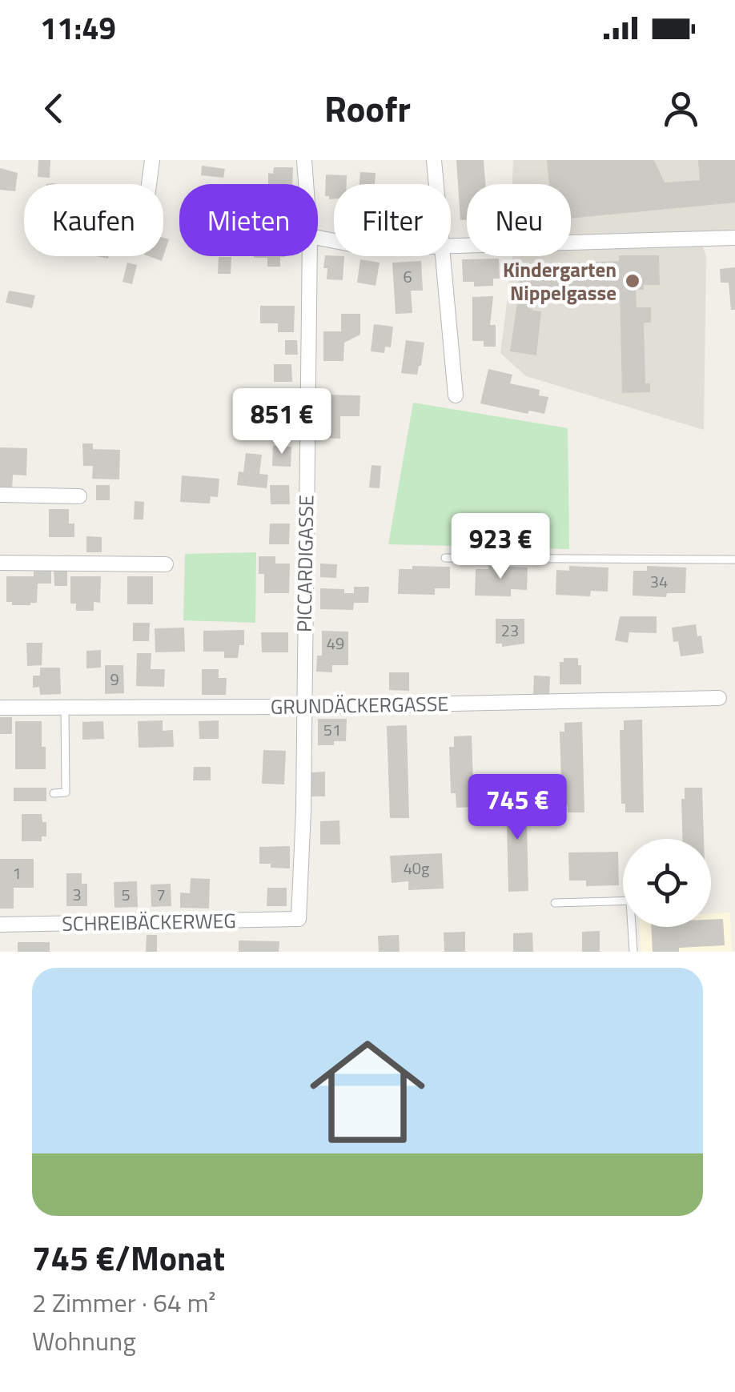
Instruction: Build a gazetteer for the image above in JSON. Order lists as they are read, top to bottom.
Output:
{
  "streets": {
    "street": ["PICCARDIGASSE", "GRUNDÄCKERGASSE", "SCHREIBÄCKERWEG"]
  },
  "crossings": [
    ["PICCARDIGASSE", "GRUNDÄCKERGASSE"],
    ["PICCARDIGASSE", "SCHREIBÄCKERWEG"]
  ],
  "places": ["Kindergarten Nippelgasse"],
  "house_numbers": [
    "6",
    "34",
    "23",
    "49",
    "9",
    "51",
    "40g",
    "1",
    "3",
    "5",
    "7"
  ],
  "page": {
    "status": "11:49",
    "header": "Roofr",
    "chip": [
      "Kaufen",
      "Mieten",
      "Filter",
      "Neu"
    ],
    "price": ["851 €", "923 €", "745 €"],
    "list": [
      {
        "name": "745 €/Monat",
        "note": "2 Zimmer · 64 m² · Wohnung"
      }
    ]
  }
}
